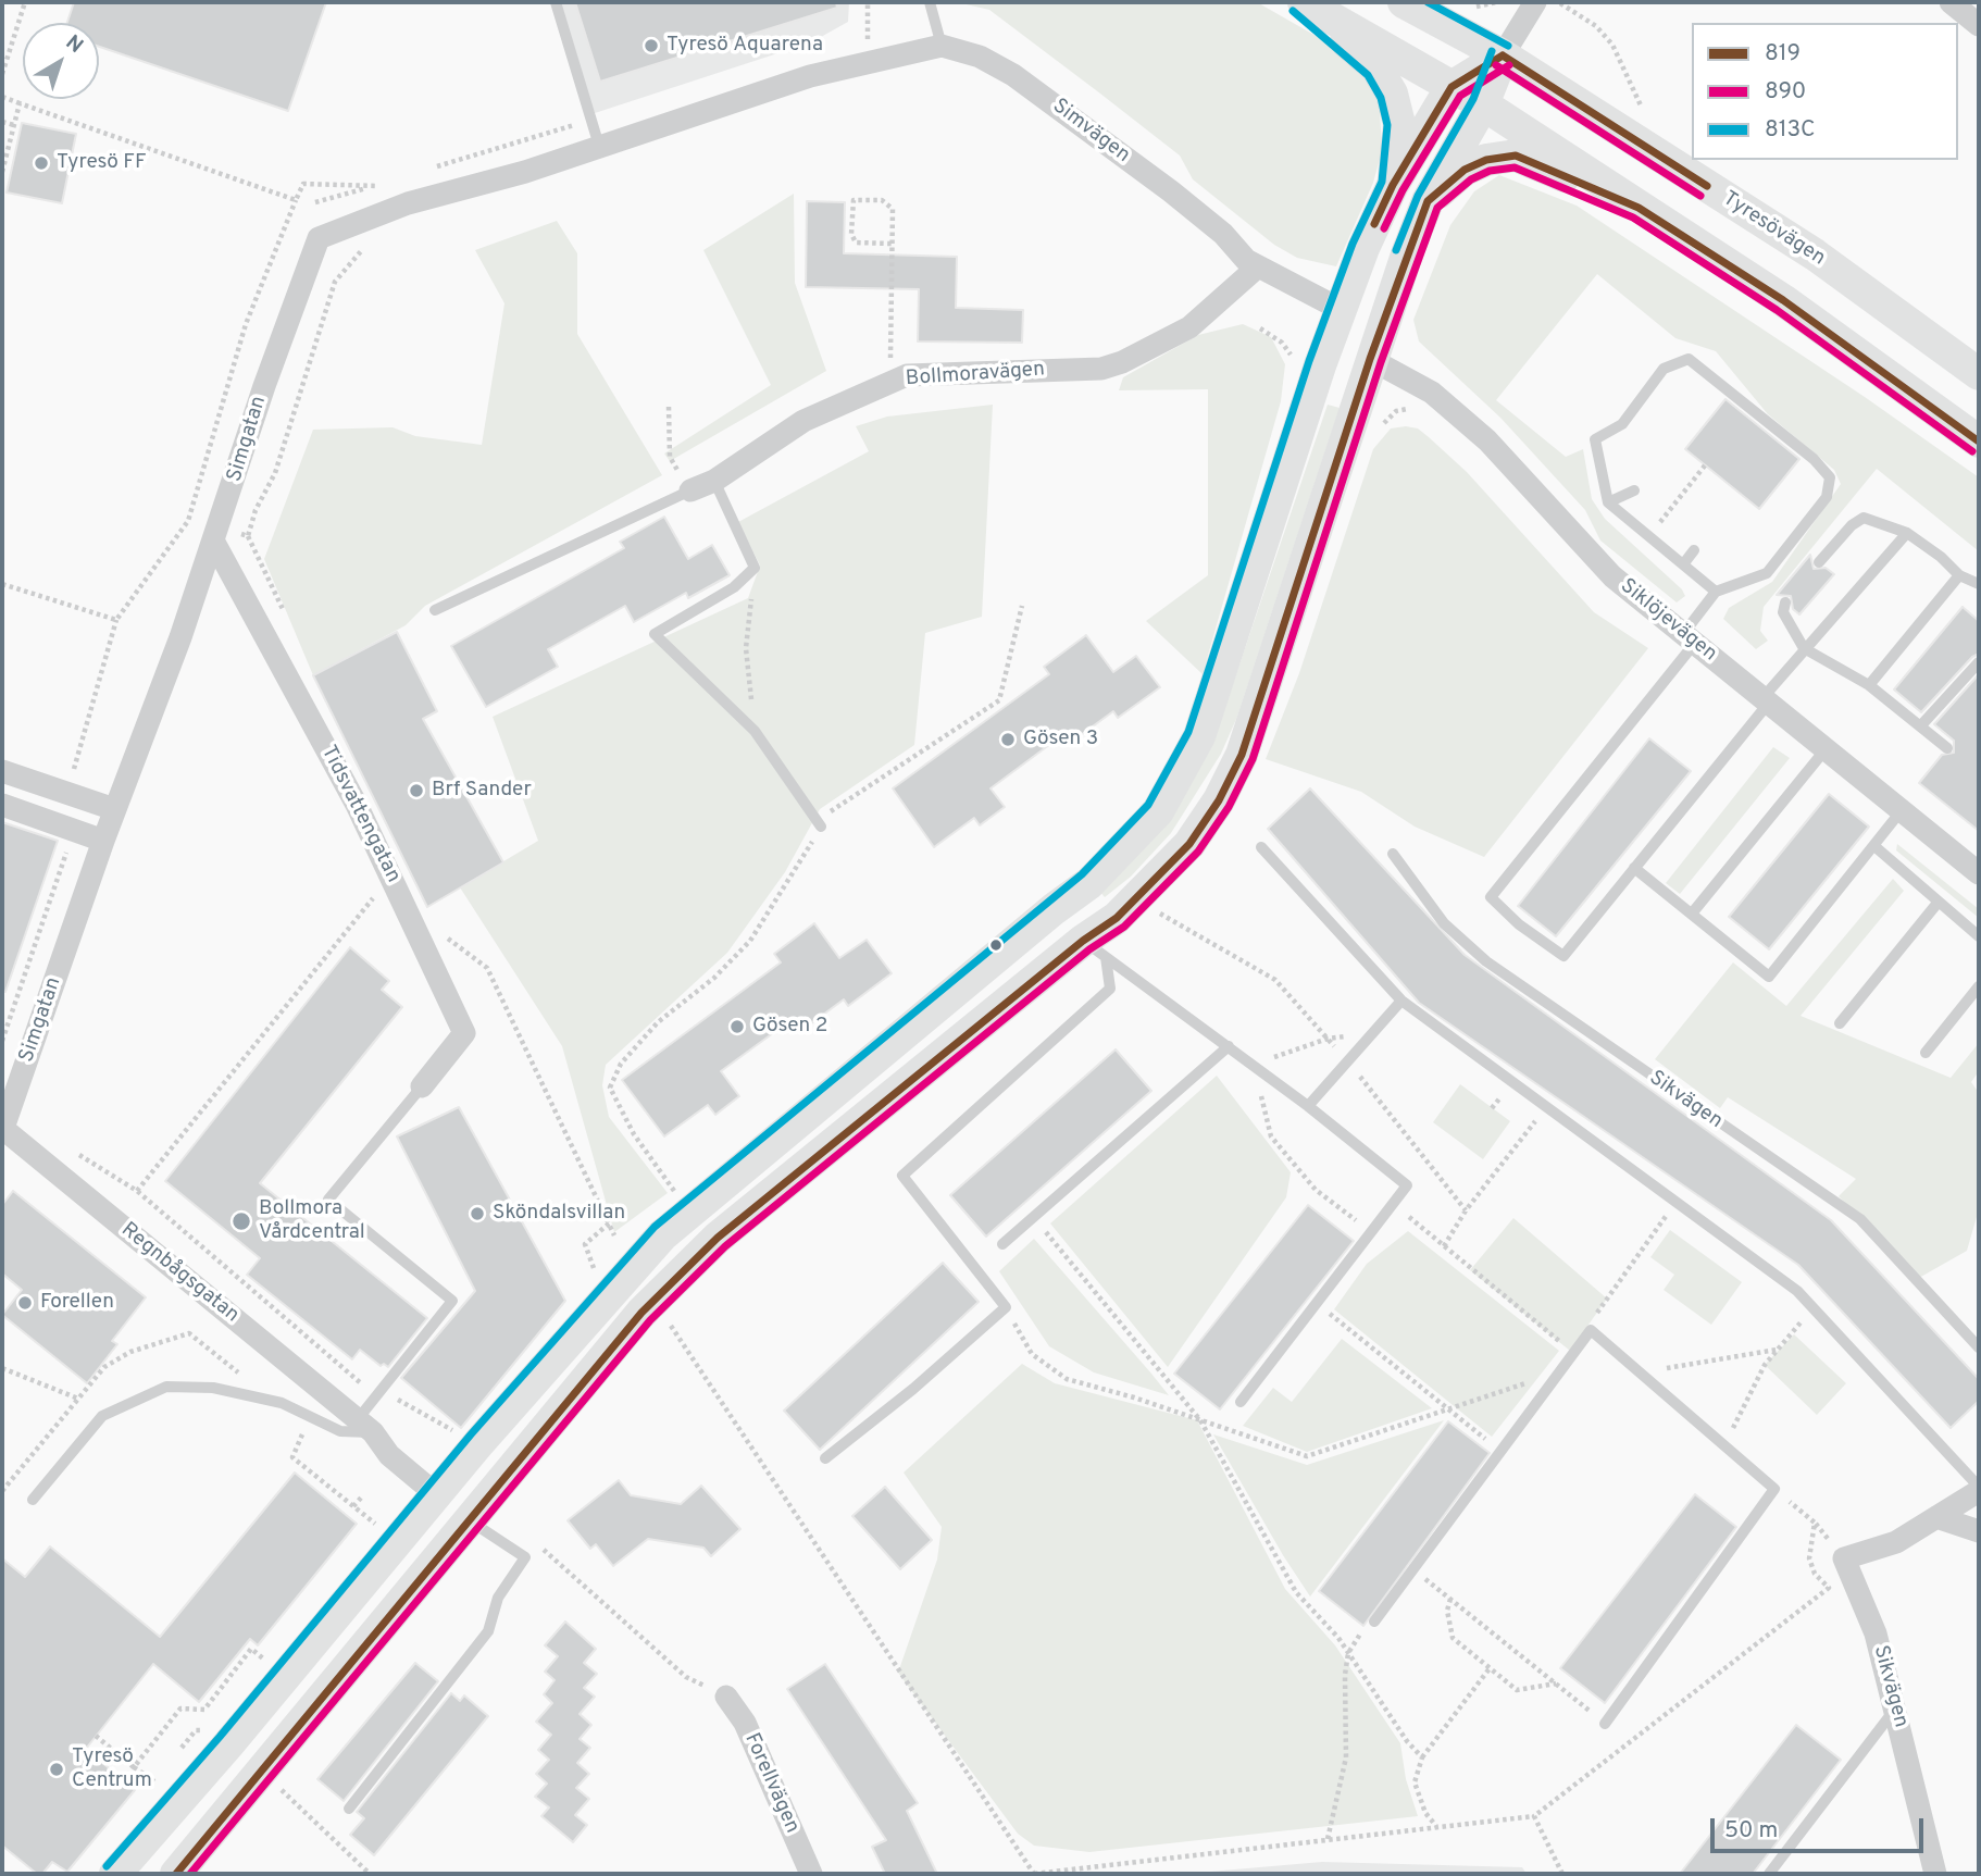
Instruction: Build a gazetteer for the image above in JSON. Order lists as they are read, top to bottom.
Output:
{
  "streets": {
    "street": [
      "Simvägen",
      "Tyresövägen",
      "Bollmoravägen",
      "Simgatan",
      "Siklöjevägen",
      "Tidsvattengatan",
      "Sikvägen",
      "Regnbågsgatan",
      "Forellvägen"
    ]
  },
  "crossings": [
    ["Simvägen", "Bollmoravägen"],
    ["Simvägen", "Simgatan"],
    ["Simgatan", "Tidsvattengatan"],
    ["Simgatan", "Regnbågsgatan"]
  ],
  "places": [
    "Tyresö Aquarena",
    "Tyresö FF",
    "Gösen 3",
    "Brf Sander",
    "Gösen 2",
    "Sköndalsvillan",
    "Bollmora Vårdcentral",
    "Forellen",
    "Tyresö Centrum"
  ],
  "lines": ["transit line 813C", "transit line 819", "transit line 890"],
  "legend": ["819", "890", "813C"],
  "scale_bar": "50 m",
  "north": "top right"
}
